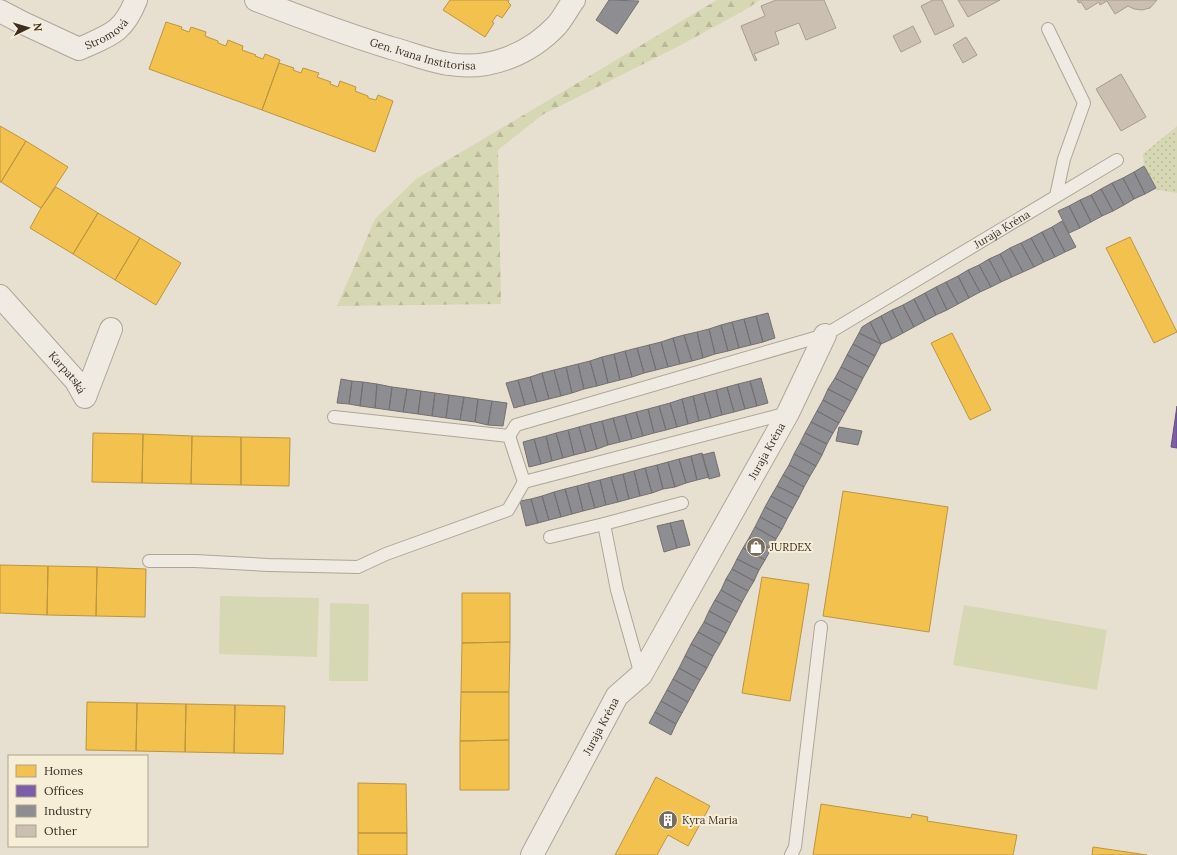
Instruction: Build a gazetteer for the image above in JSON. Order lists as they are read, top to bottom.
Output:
{
  "streets": {
    "street": [
      "Stromová",
      "Gen. Ivana Institorisa",
      "Juraja Kréna",
      "Karpatská"
    ]
  },
  "places": {
    "shop": ["JURDEX"],
    "building": ["Kyra Maria"]
  },
  "legend": [
    "Homes",
    "Offices",
    "Industry",
    "Other"
  ],
  "north": "right"
}
